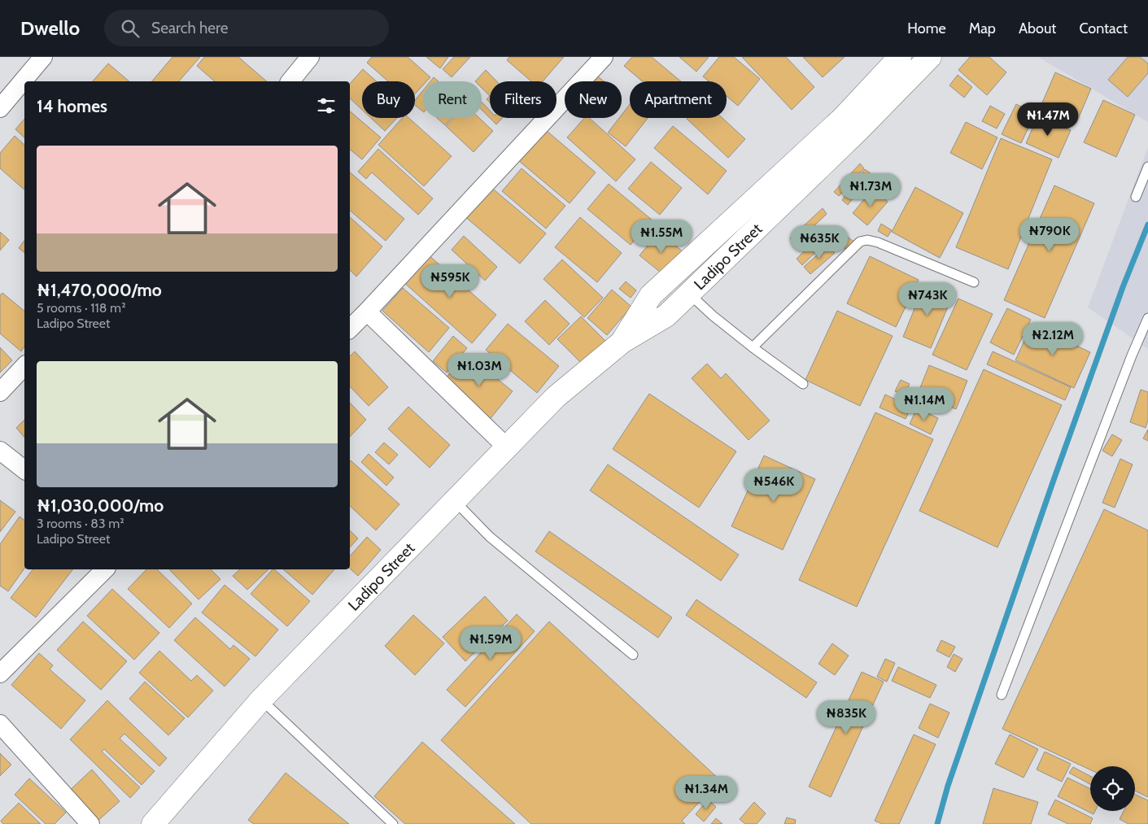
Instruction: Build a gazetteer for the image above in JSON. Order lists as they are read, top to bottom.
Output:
{
  "streets": {
    "main road": ["Ladipo Street"]
  },
  "page": {
    "header": "Dwello",
    "search": "Search here",
    "nav": [
      "Home",
      "Map",
      "About",
      "Contact"
    ],
    "chip": [
      "Buy",
      "Rent",
      "Filters",
      "New",
      "Apartment"
    ],
    "heading": "14 homes",
    "price": [
      "₦1.47M",
      "₦1.73M",
      "₦790K",
      "₦1.55M",
      "₦635K",
      "₦595K",
      "₦743K",
      "₦2.12M",
      "₦1.03M",
      "₦1.14M",
      "₦546K",
      "₦1.59M",
      "₦835K",
      "₦1.34M"
    ],
    "list": [
      {
        "name": "₦1,470,000/mo",
        "note": "5 rooms · 118 m² · Ladipo Street"
      },
      {
        "name": "₦1,030,000/mo",
        "note": "3 rooms · 83 m² · Ladipo Street"
      }
    ]
  }
}
